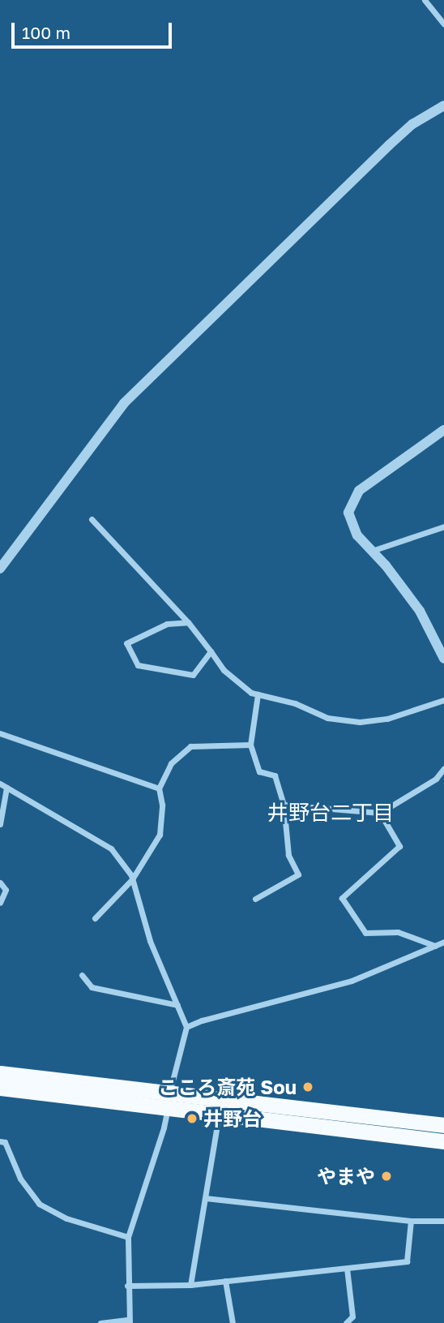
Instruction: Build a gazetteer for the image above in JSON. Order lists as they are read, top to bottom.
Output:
{
  "districts": ["井野台二丁目"],
  "places": ["こころ斎苑 Sou", "井野台", "やまや"],
  "scale_bar": "100 m"
}
